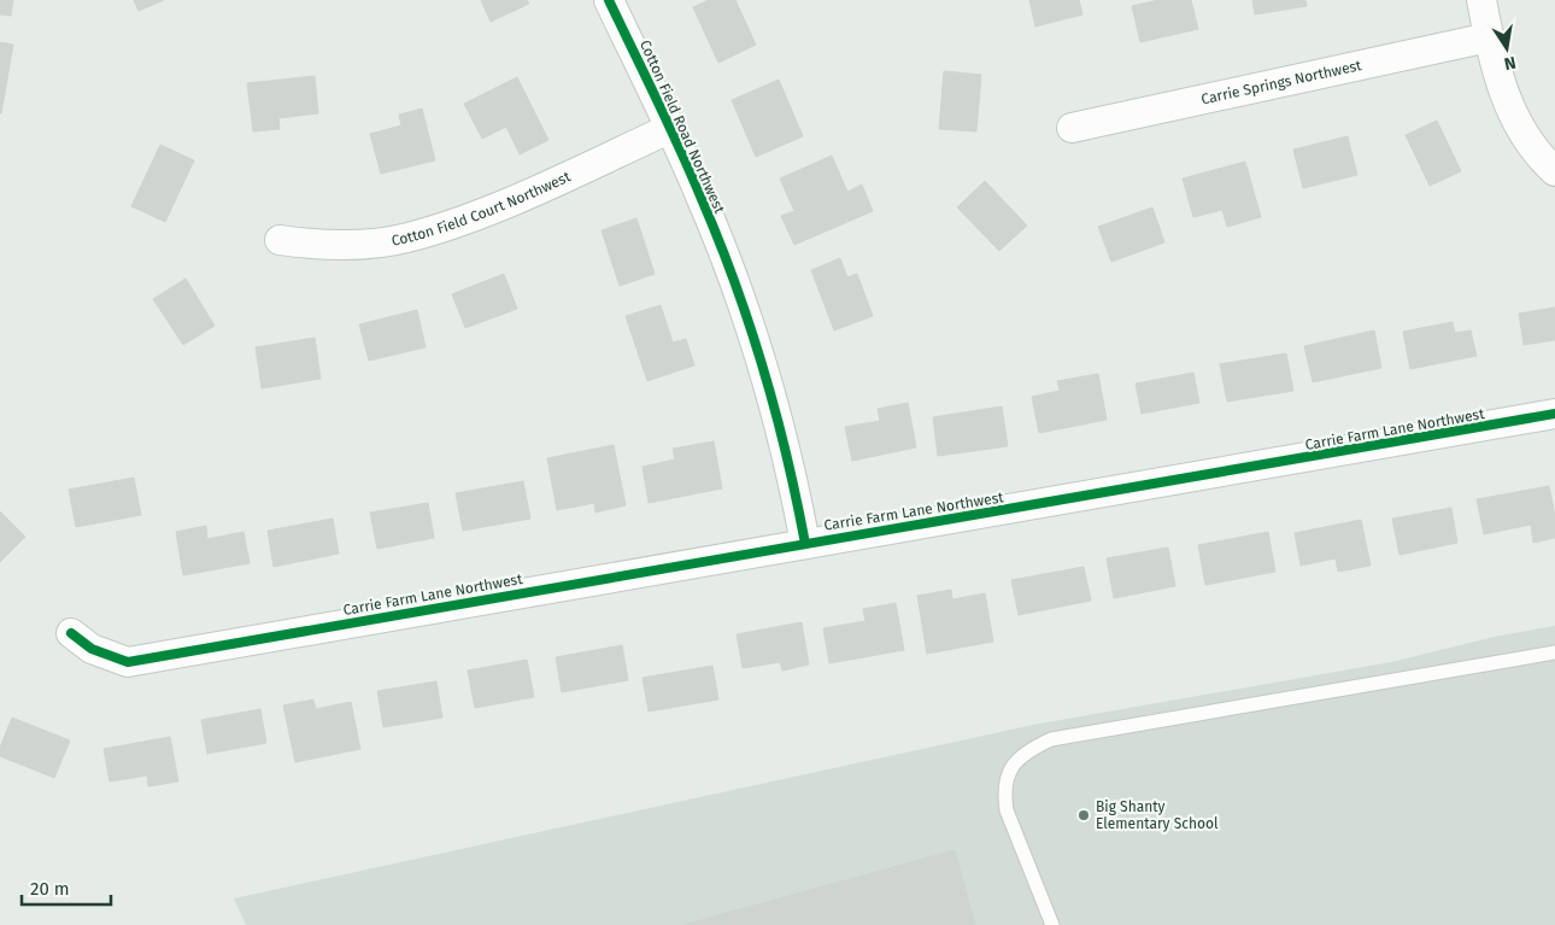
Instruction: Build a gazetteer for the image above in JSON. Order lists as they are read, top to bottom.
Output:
{
  "streets": {
    "street": [
      "Carrie Springs Northwest",
      "Cotton Field Road Northwest",
      "Cotton Field Court Northwest",
      "Carrie Farm Lane Northwest"
    ]
  },
  "crossings": [
    ["Cotton Field Road Northwest", "Cotton Field Court Northwest"],
    ["Cotton Field Road Northwest", "Carrie Farm Lane Northwest"]
  ],
  "places": ["Big Shanty Elementary School"],
  "scale_bar": "20 m",
  "north": "bottom"
}
